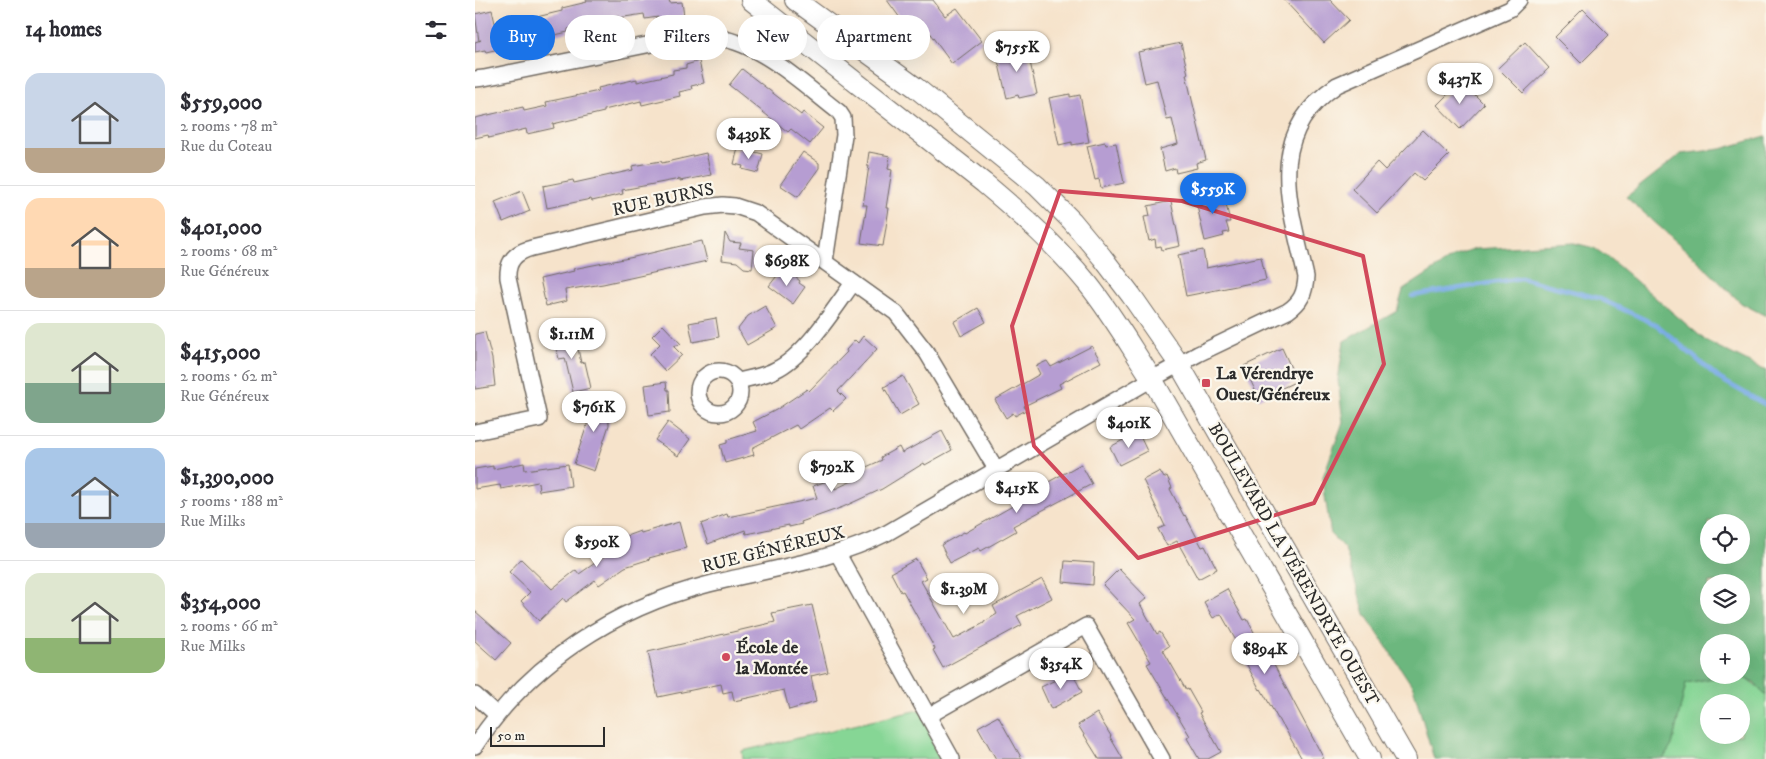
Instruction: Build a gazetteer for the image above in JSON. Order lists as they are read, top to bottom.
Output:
{
  "streets": {
    "main road": ["BOULEVARD LA VÉRENDRYE OUEST"],
    "street": ["RUE BURNS", "RUE GÉNÉREUX"]
  },
  "crossings": [
    ["RUE BURNS", "RUE GÉNÉREUX"],
    ["RUE GÉNÉREUX", "BOULEVARD LA VÉRENDRYE OUEST"]
  ],
  "places": {
    "transit": ["La Vérendrye Ouest/Généreux"],
    "other": ["École de la Montée"]
  },
  "scale_bar": "50 m",
  "page": {
    "heading": "14 homes",
    "chip": [
      "Buy",
      "Rent",
      "Filters",
      "New",
      "Apartment"
    ],
    "price": [
      "$755K",
      "$437K",
      "$439K",
      "$559K",
      "$698K",
      "$1.11M",
      "$761K",
      "$401K",
      "$792K",
      "$415K",
      "$590K",
      "$1.39M",
      "$894K",
      "$354K"
    ],
    "list": [
      {
        "name": "$559,000",
        "note": "2 rooms · 78 m² · Rue du Coteau"
      },
      {
        "name": "$401,000",
        "note": "2 rooms · 68 m² · Rue Généreux"
      },
      {
        "name": "$415,000",
        "note": "2 rooms · 62 m² · Rue Généreux"
      },
      {
        "name": "$1,390,000",
        "note": "5 rooms · 188 m² · Rue Milks"
      },
      {
        "name": "$354,000",
        "note": "2 rooms · 66 m² · Rue Milks"
      }
    ],
    "map_buttons": ["+", "−"],
    "scale": "50 m"
  }
}
